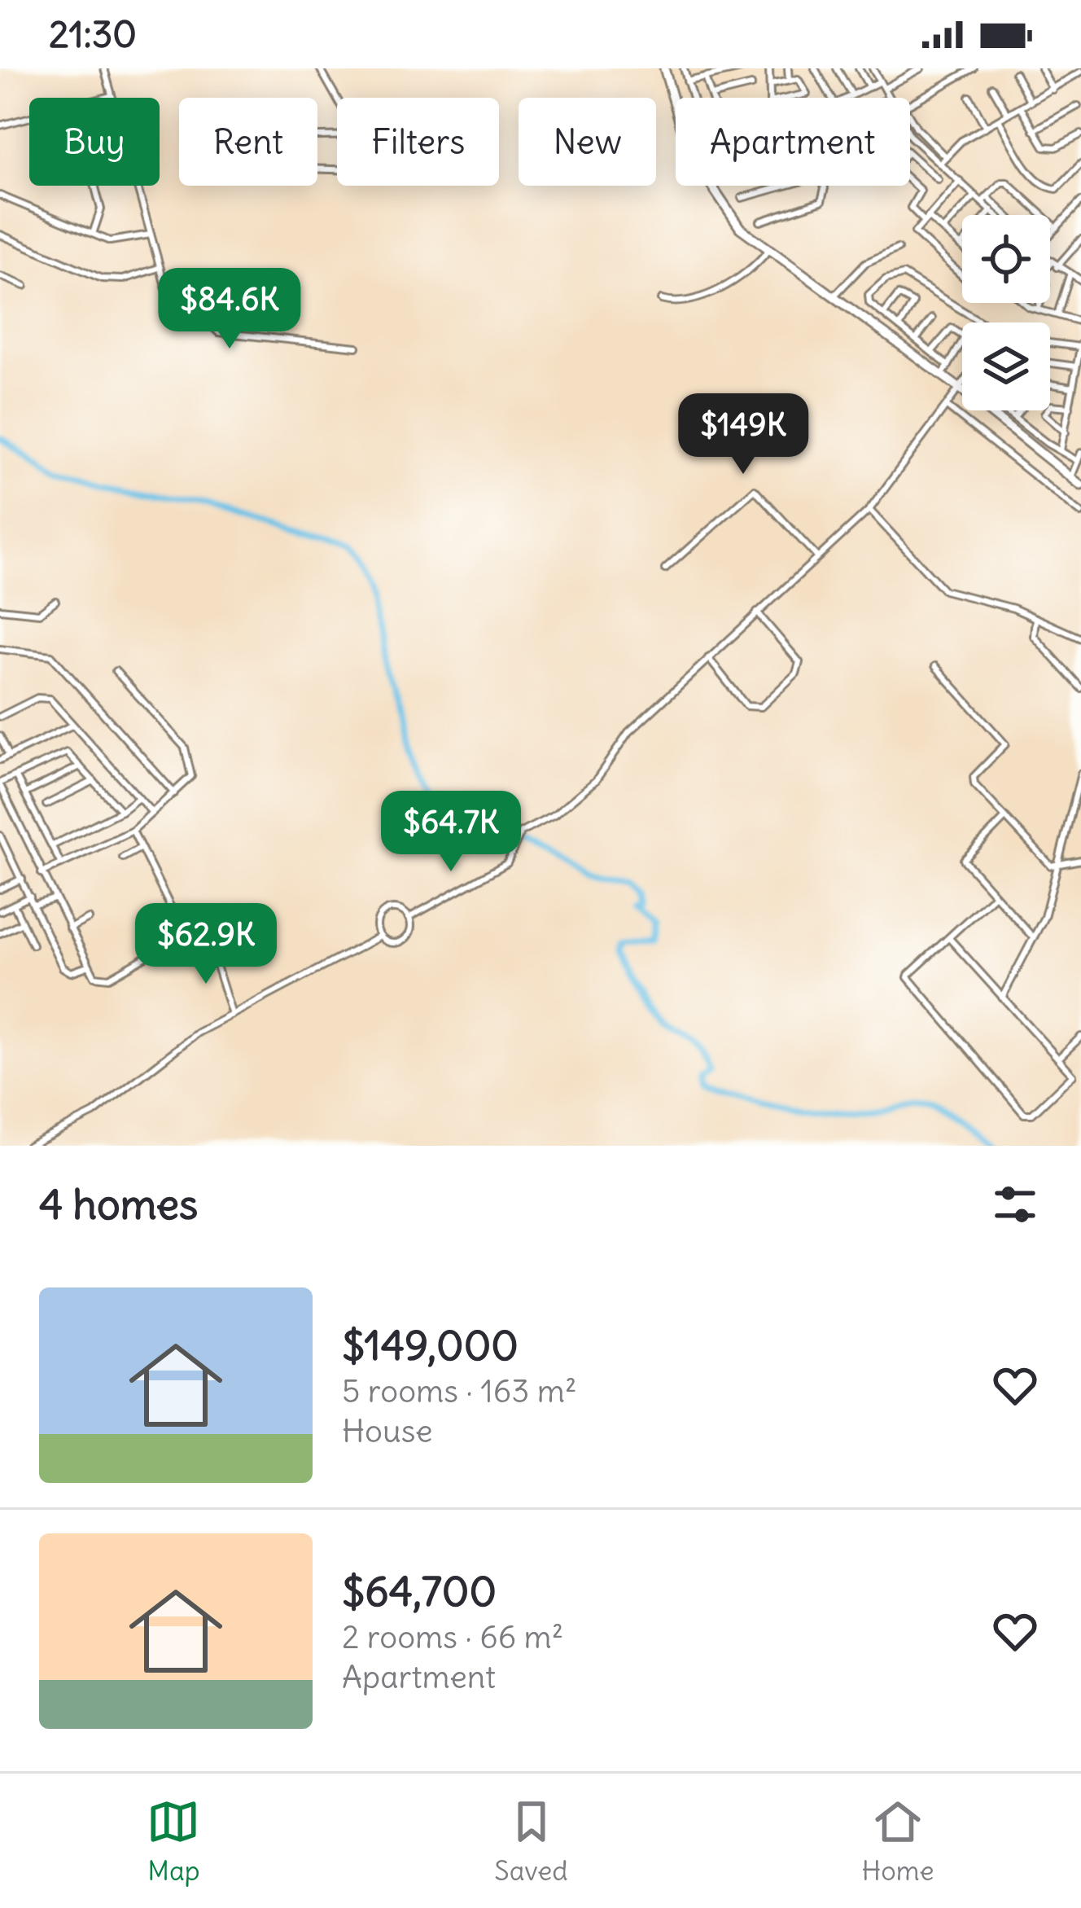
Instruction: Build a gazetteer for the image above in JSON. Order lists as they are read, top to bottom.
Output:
{
  "page": {
    "status": "21:30",
    "chip": [
      "Buy",
      "Rent",
      "Filters",
      "New",
      "Apartment"
    ],
    "price": [
      "$84.6K",
      "$149K",
      "$64.7K",
      "$62.9K"
    ],
    "heading": "4 homes",
    "list": [
      {
        "name": "$149,000",
        "note": "5 rooms · 163 m² · House"
      },
      {
        "name": "$64,700",
        "note": "2 rooms · 66 m² · Apartment"
      }
    ],
    "tabs": ["Map", "Saved", "Home"]
  }
}
